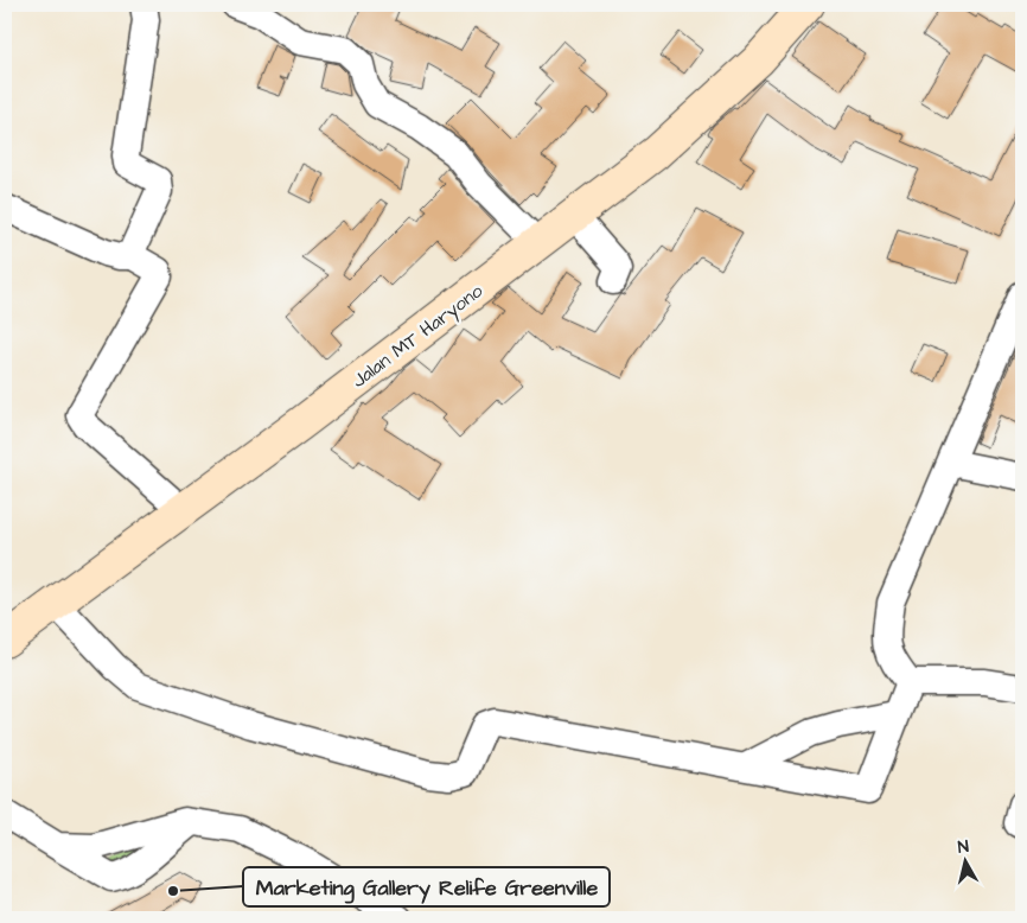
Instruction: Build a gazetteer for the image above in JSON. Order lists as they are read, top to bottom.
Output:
{
  "streets": {
    "main road": ["Jalan MT Haryono"]
  },
  "places": ["Marketing Gallery Relife Greenville"],
  "north": "top"
}
